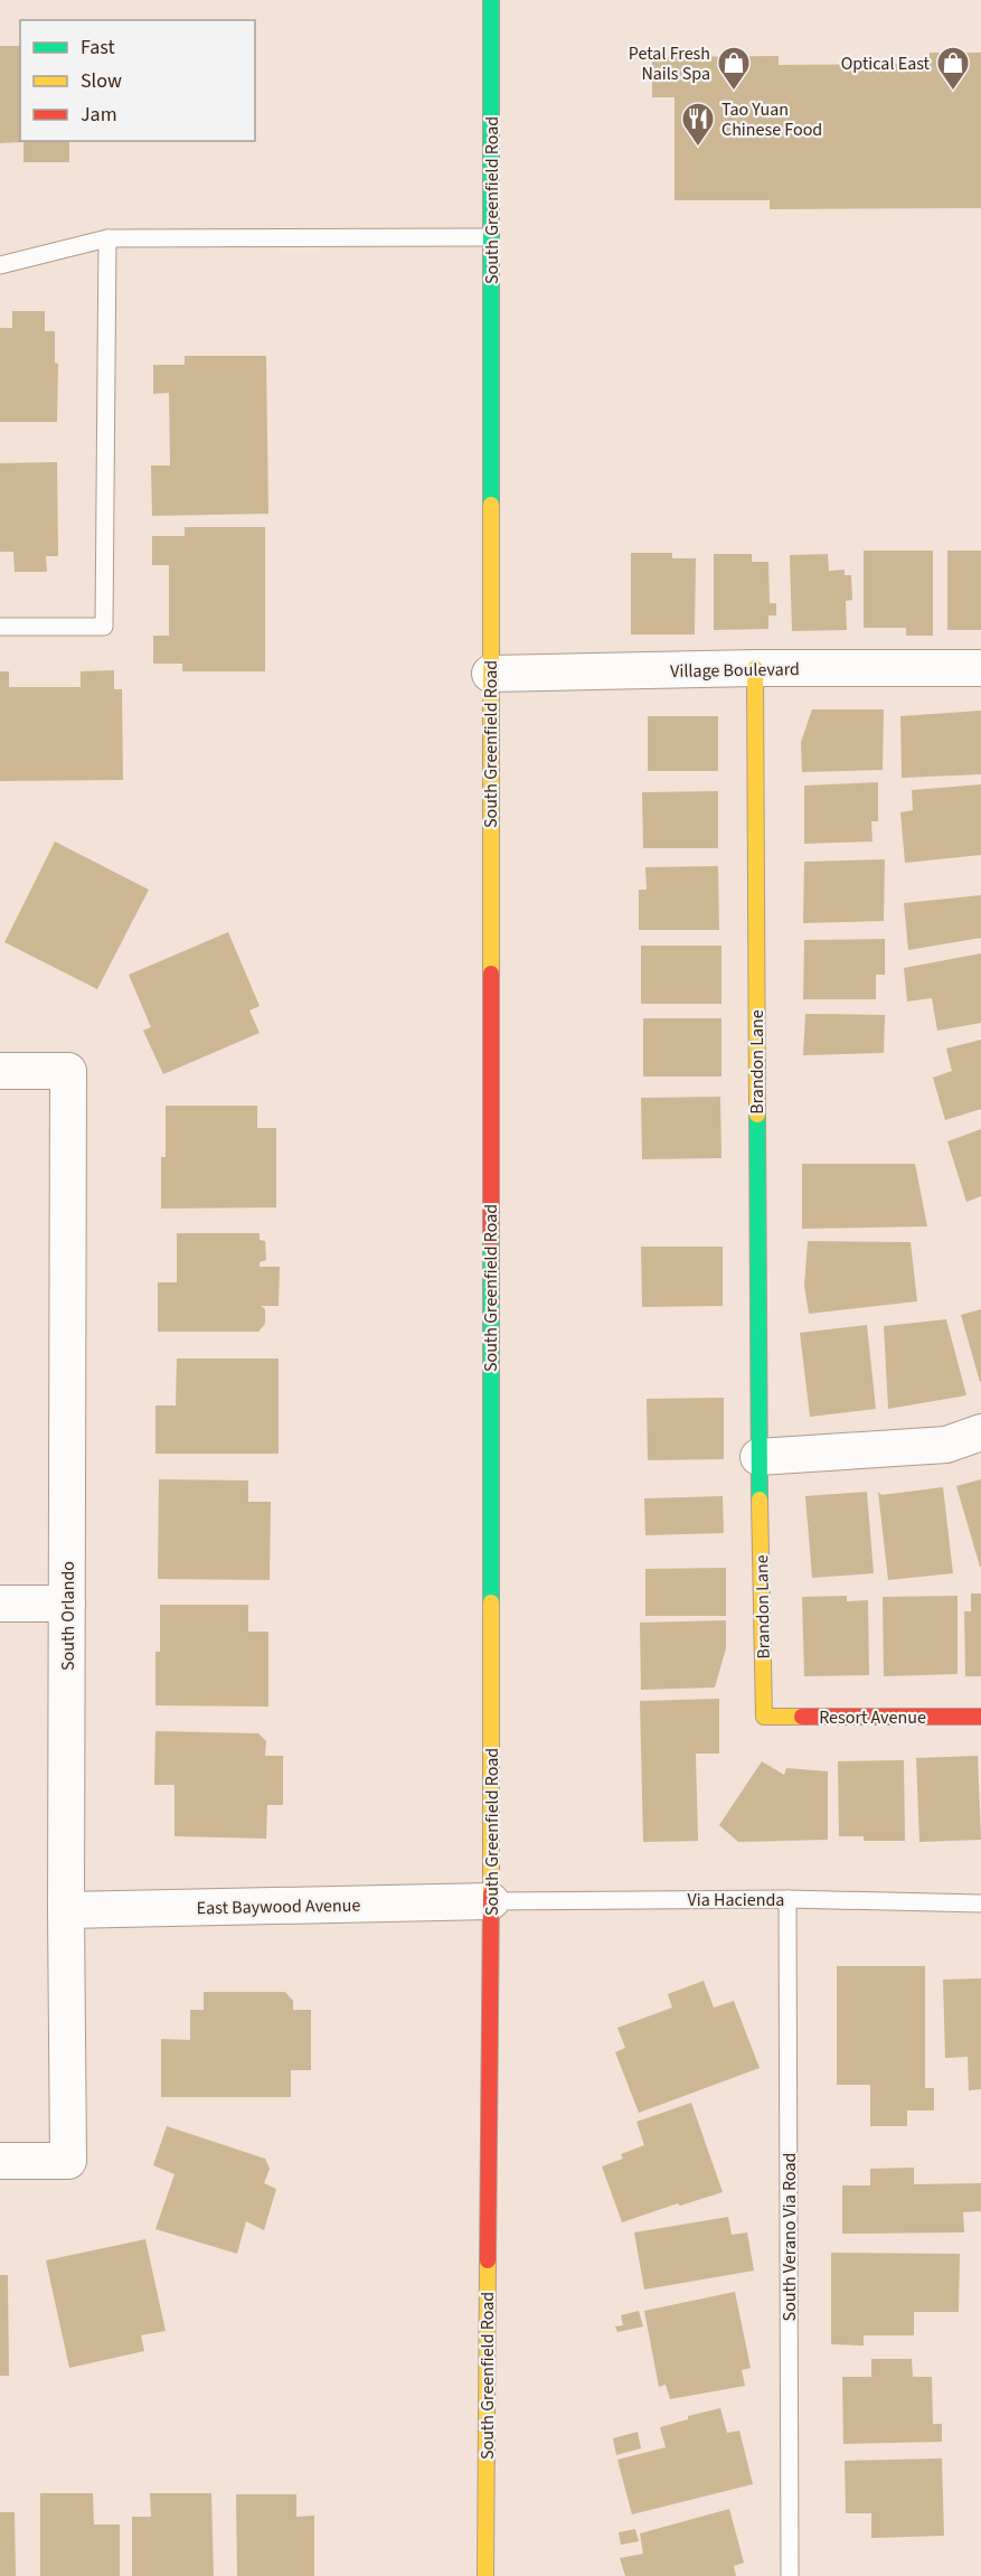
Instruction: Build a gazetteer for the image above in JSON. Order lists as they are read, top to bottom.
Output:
{
  "streets": {
    "main road": ["South Greenfield Road", "Brandon Lane", "Resort Avenue"],
    "street": ["Village Boulevard", "South Orlando", "East Baywood Avenue"],
    "lane": ["Via Hacienda", "South Verano Via Road"]
  },
  "crossings": [
    ["South Greenfield Road", "Village Boulevard"],
    ["South Greenfield Road", "Via Hacienda"],
    ["South Greenfield Road", "East Baywood Avenue"],
    ["Village Boulevard", "Brandon Lane"],
    ["Brandon Lane", "Resort Avenue"],
    ["South Orlando", "East Baywood Avenue"],
    ["Via Hacienda", "East Baywood Avenue"],
    ["Via Hacienda", "South Verano Via Road"]
  ],
  "places": {
    "shop": ["Petal Fresh Nails Spa", "Optical East"],
    "restaurant": ["Tao Yuan Chinese Food"]
  },
  "legend": ["Fast", "Slow", "Jam"]
}
